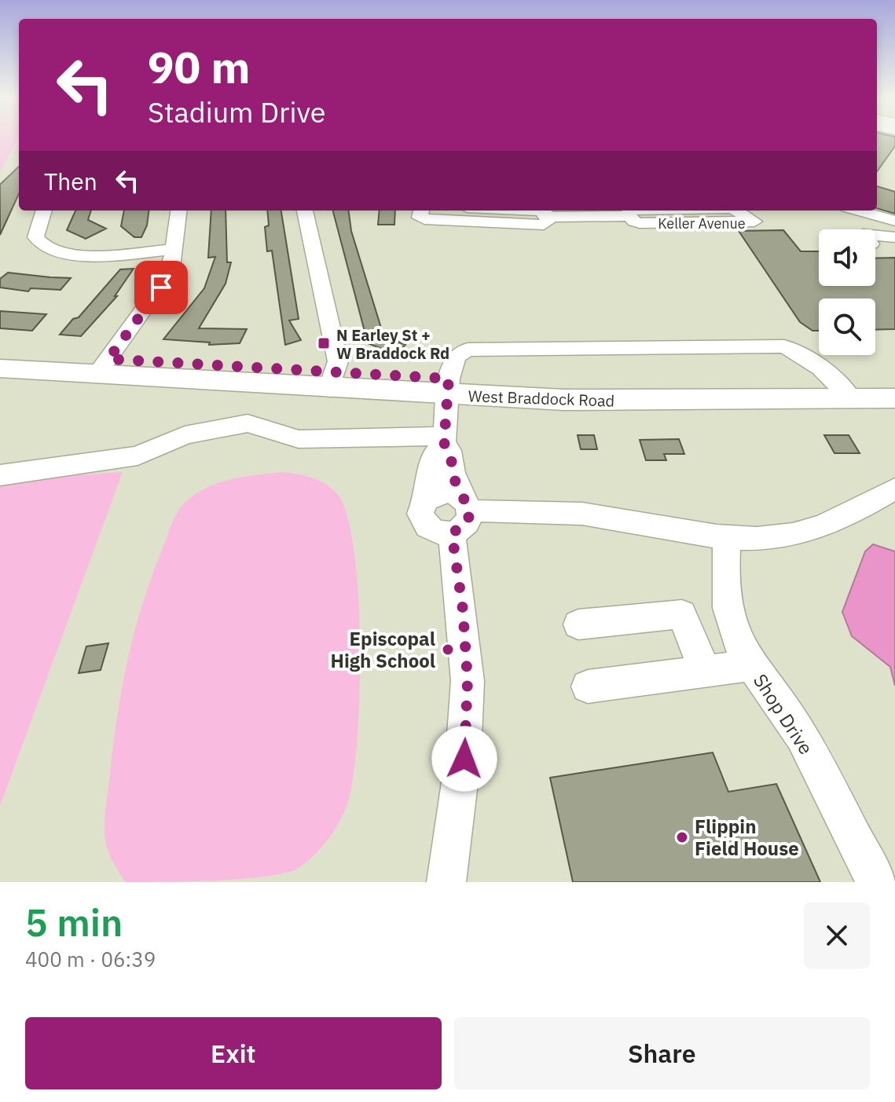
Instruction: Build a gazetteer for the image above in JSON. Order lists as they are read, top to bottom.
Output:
{
  "streets": {
    "main road": ["West Braddock Road"],
    "street": ["Keller Avenue", "Shop Drive"]
  },
  "places": {
    "transit": ["N Earley St + W Braddock Rd"],
    "other": ["Episcopal High School", "Flippin Field House"]
  },
  "page": {
    "turn": ["90 m", "Stadium Drive"],
    "then": "Then",
    "heading": ["5 min", "400 m · 06:39"],
    "buttons": ["Exit", "Share"]
  }
}
